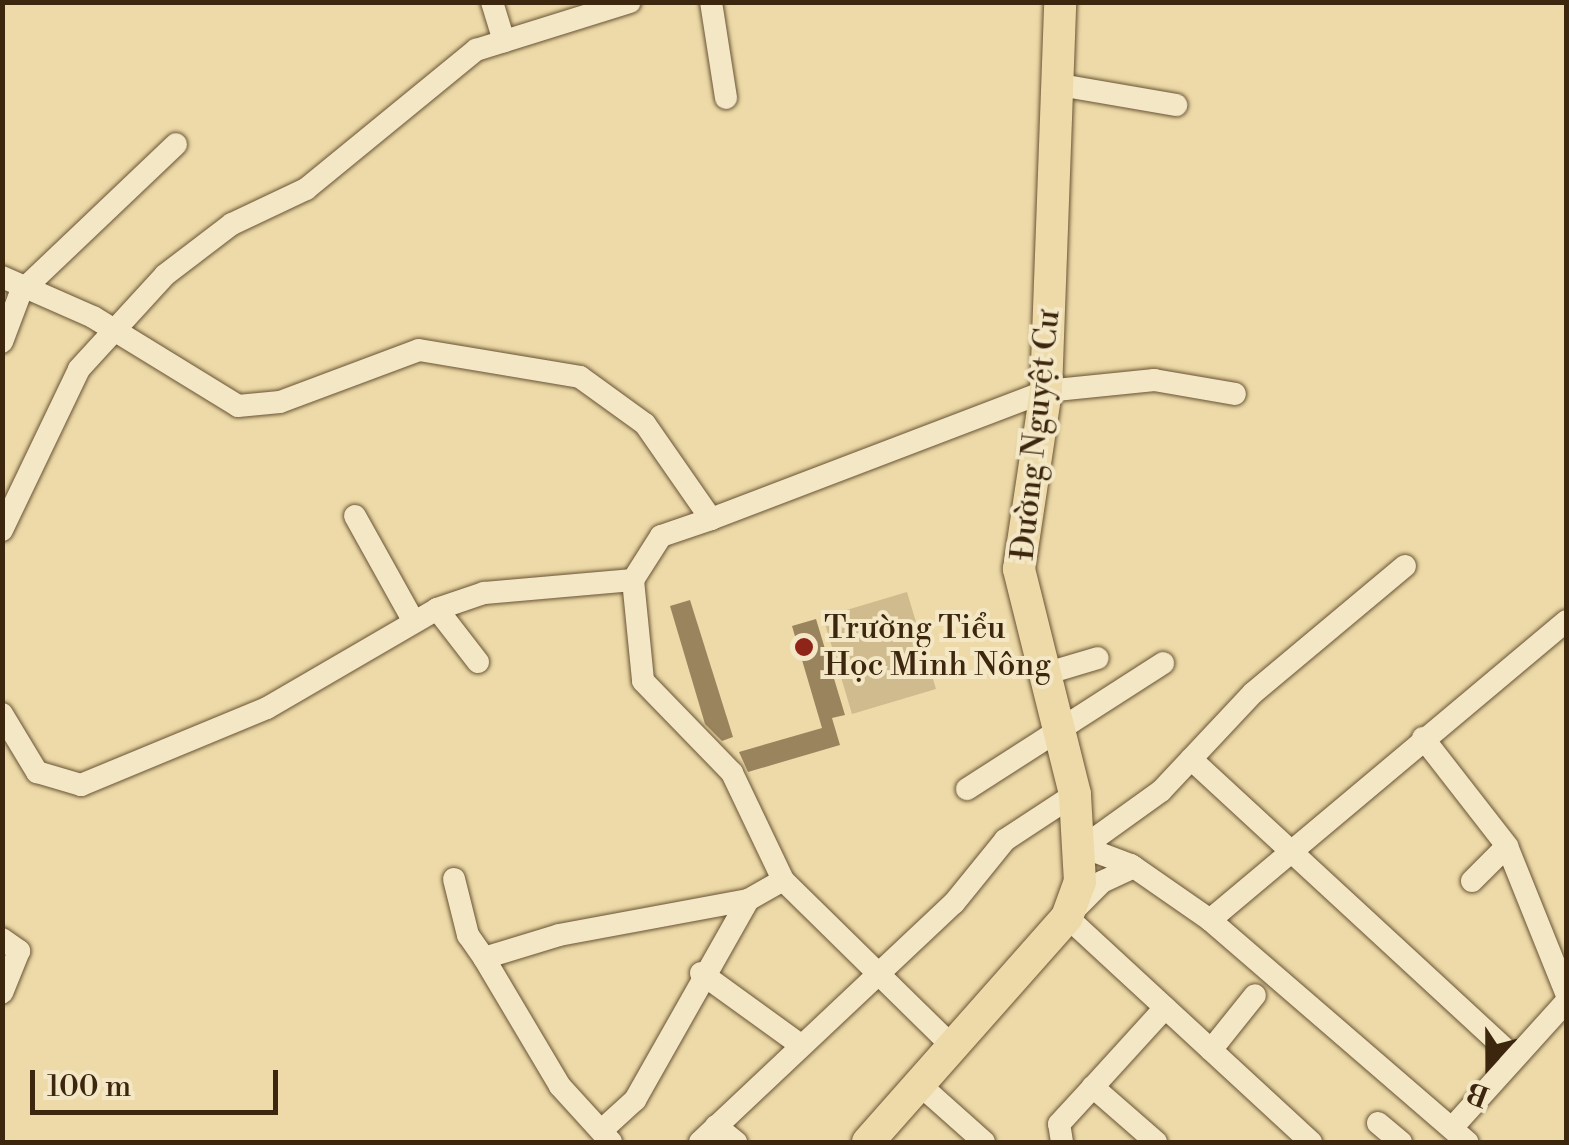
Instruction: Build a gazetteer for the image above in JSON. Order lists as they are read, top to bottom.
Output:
{
  "streets": {
    "highway": ["Đường Nguyệt Cư"]
  },
  "places": ["Trường Tiểu Học Minh Nông"],
  "scale_bar": "100 m",
  "north": "bottom"
}
